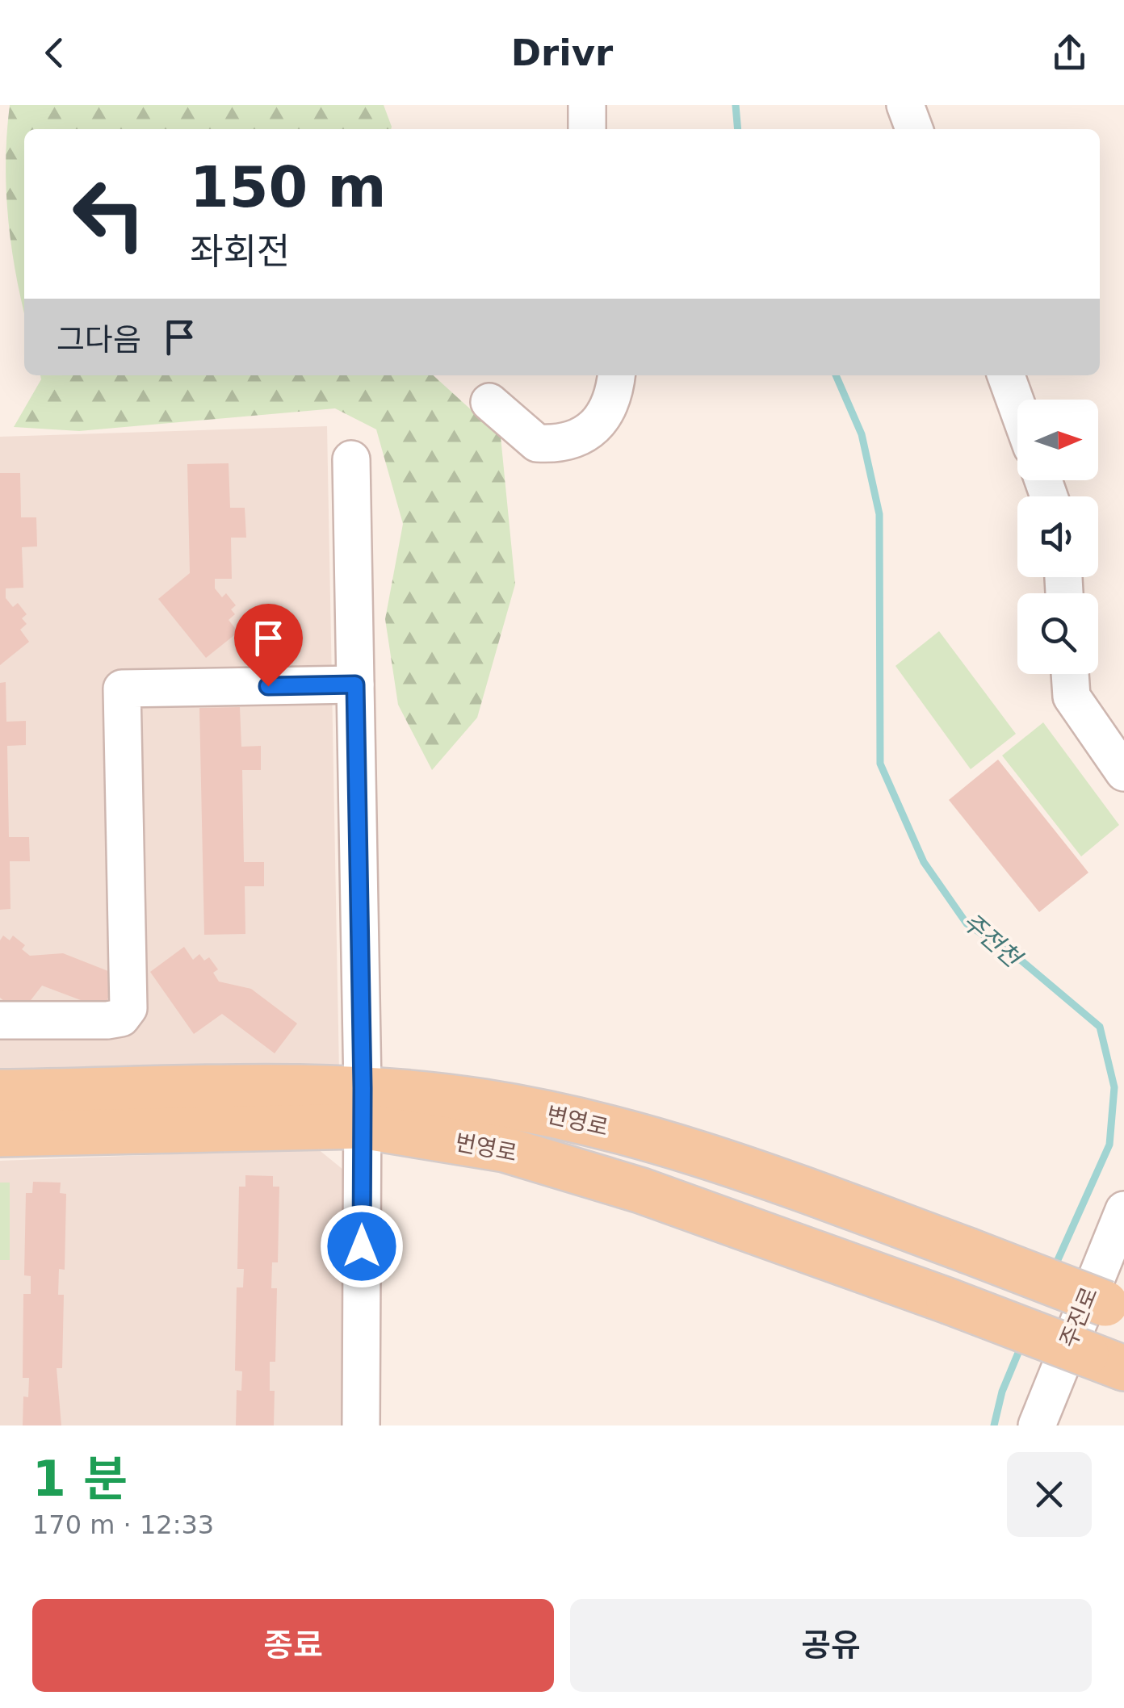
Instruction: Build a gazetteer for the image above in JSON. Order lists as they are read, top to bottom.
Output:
{
  "streets": {
    "main road": ["변영로", "번영로"],
    "street": ["주진로"]
  },
  "crossings": [
    ["변영로", "번영로"]
  ],
  "water": ["주전천"],
  "north": "right",
  "page": {
    "header": "Drivr",
    "turn": ["150 m", "좌회전"],
    "then": "그다음",
    "heading": ["1 분", "170 m · 12:33"],
    "buttons": ["종료", "공유"]
  }
}
